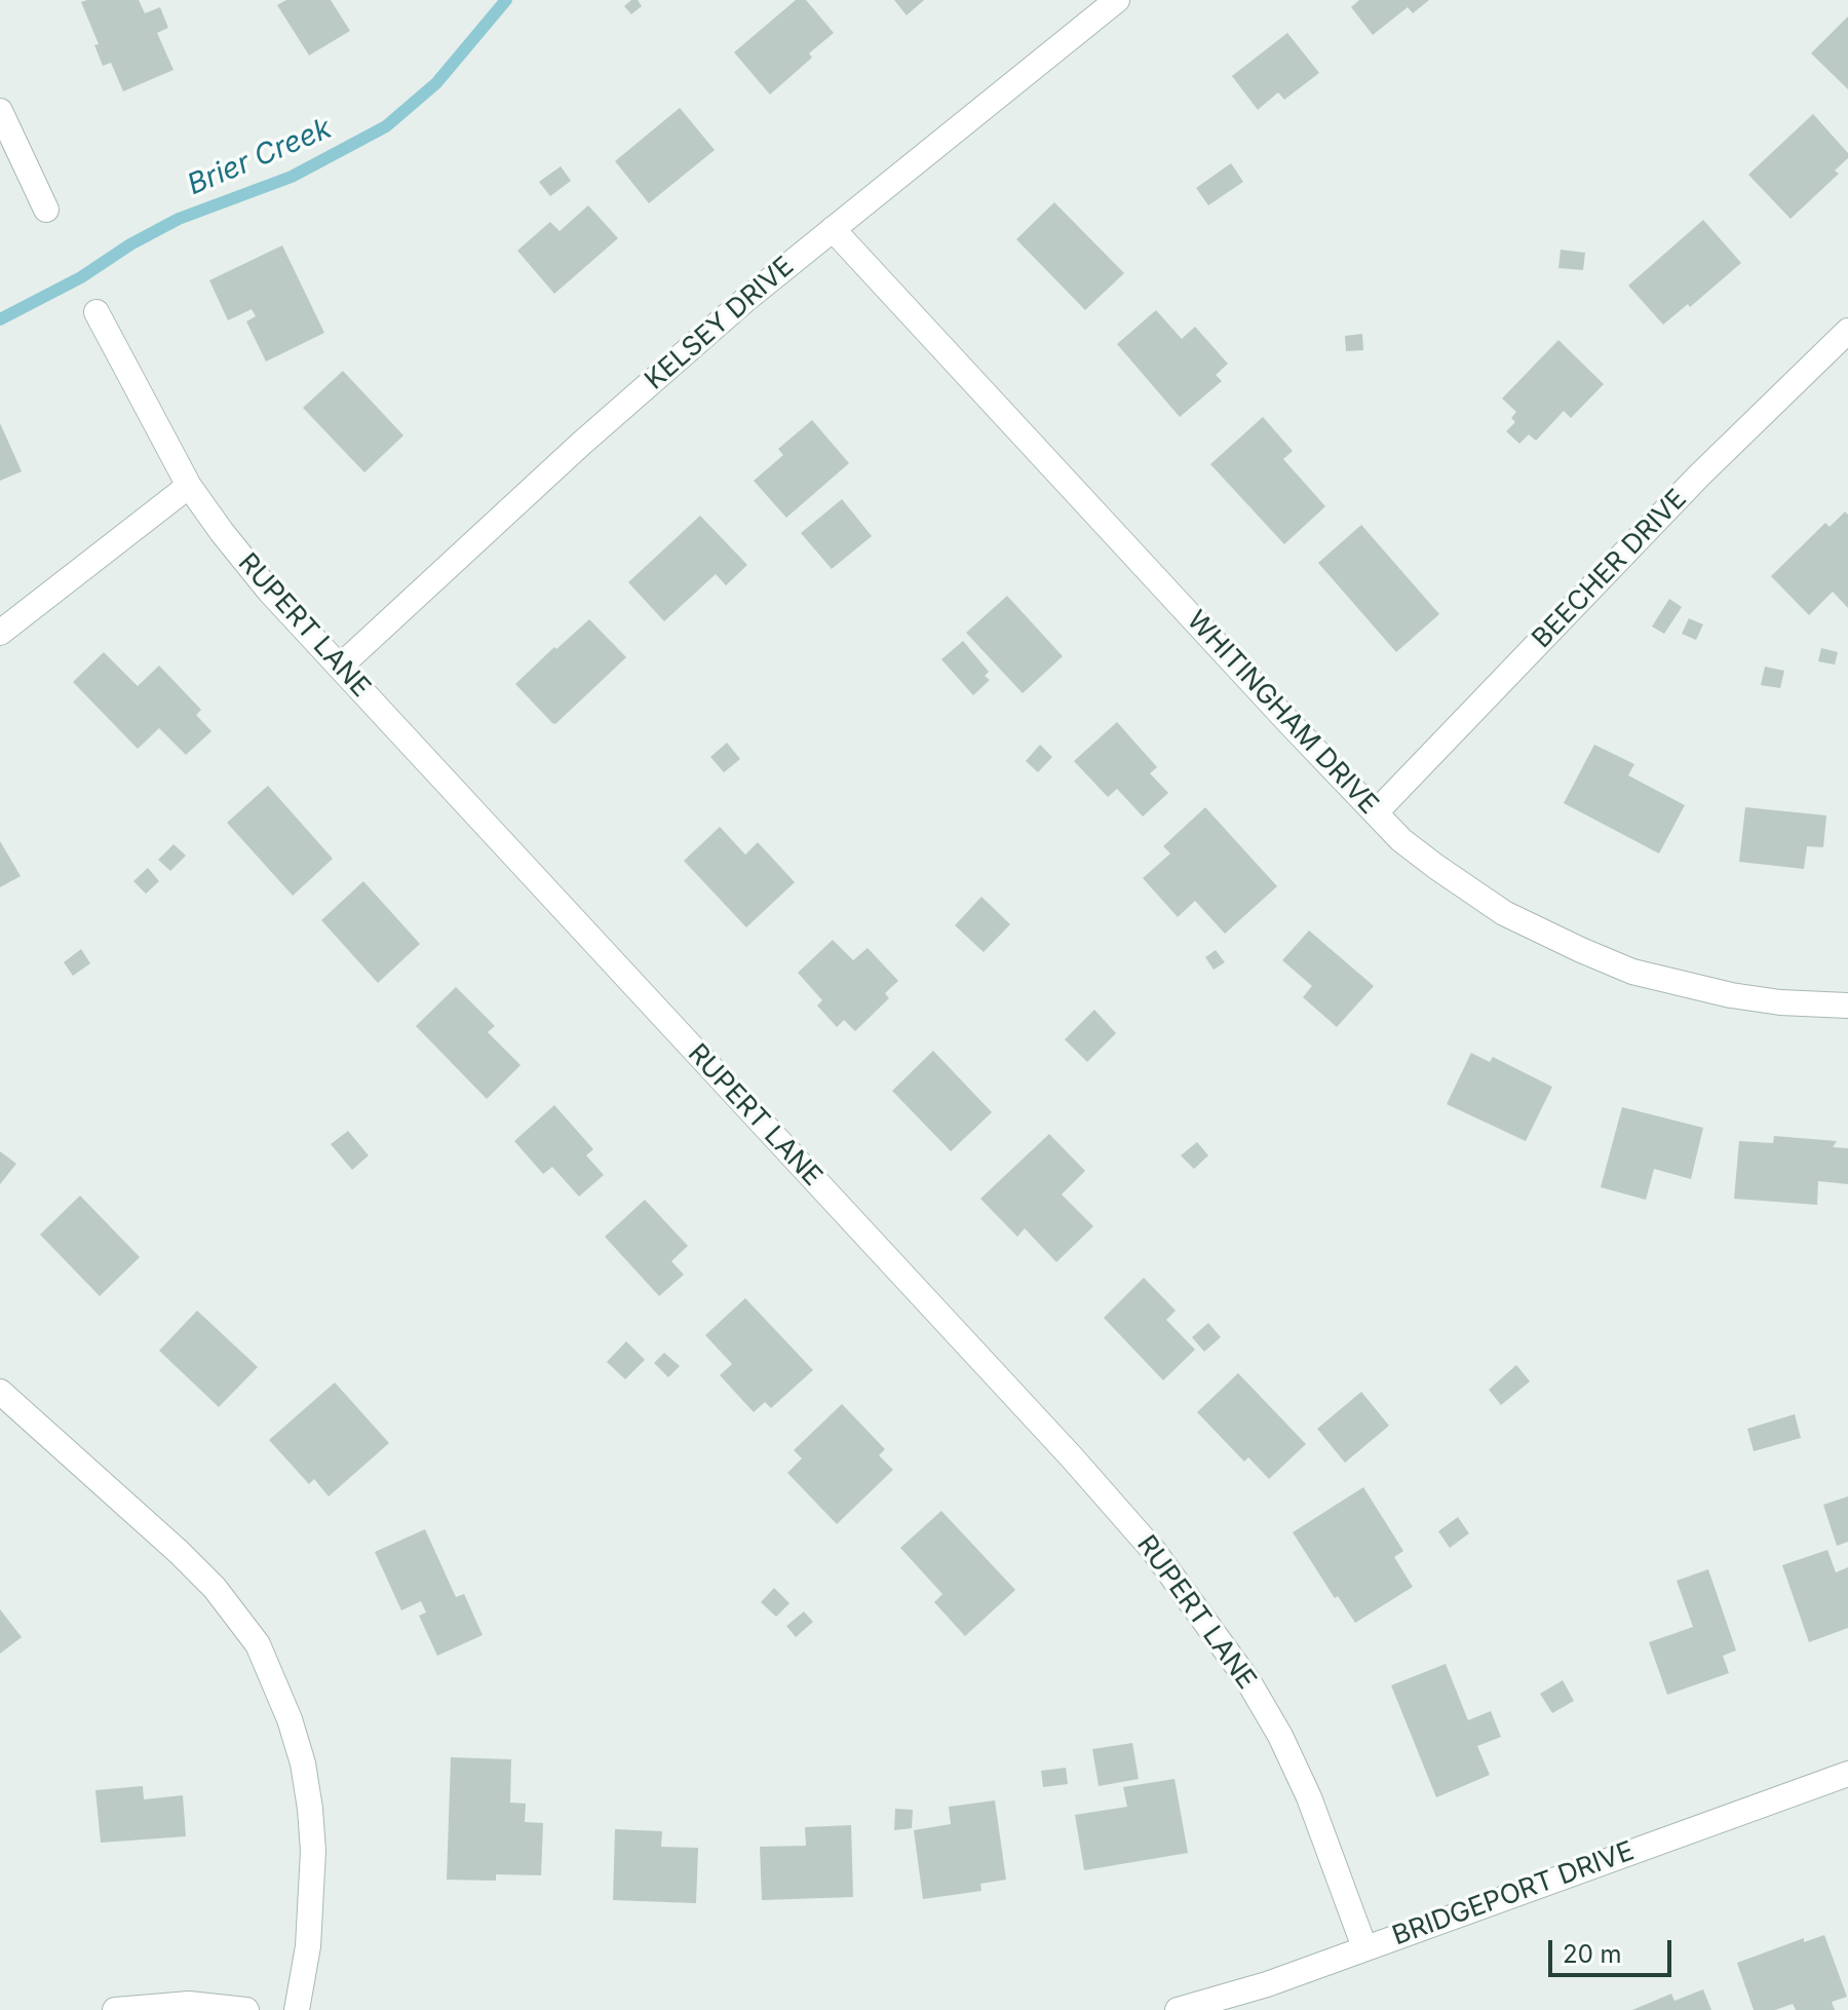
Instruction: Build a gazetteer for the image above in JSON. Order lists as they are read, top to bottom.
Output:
{
  "streets": {
    "street": [
      "KELSEY DRIVE",
      "BEECHER DRIVE",
      "RUPERT LANE",
      "WHITINGHAM DRIVE",
      "BRIDGEPORT DRIVE"
    ]
  },
  "crossings": [
    ["KELSEY DRIVE", "RUPERT LANE"],
    ["KELSEY DRIVE", "WHITINGHAM DRIVE"],
    ["BEECHER DRIVE", "WHITINGHAM DRIVE"],
    ["RUPERT LANE", "BRIDGEPORT DRIVE"]
  ],
  "water": ["Brier Creek"],
  "scale_bar": "20 m"
}
